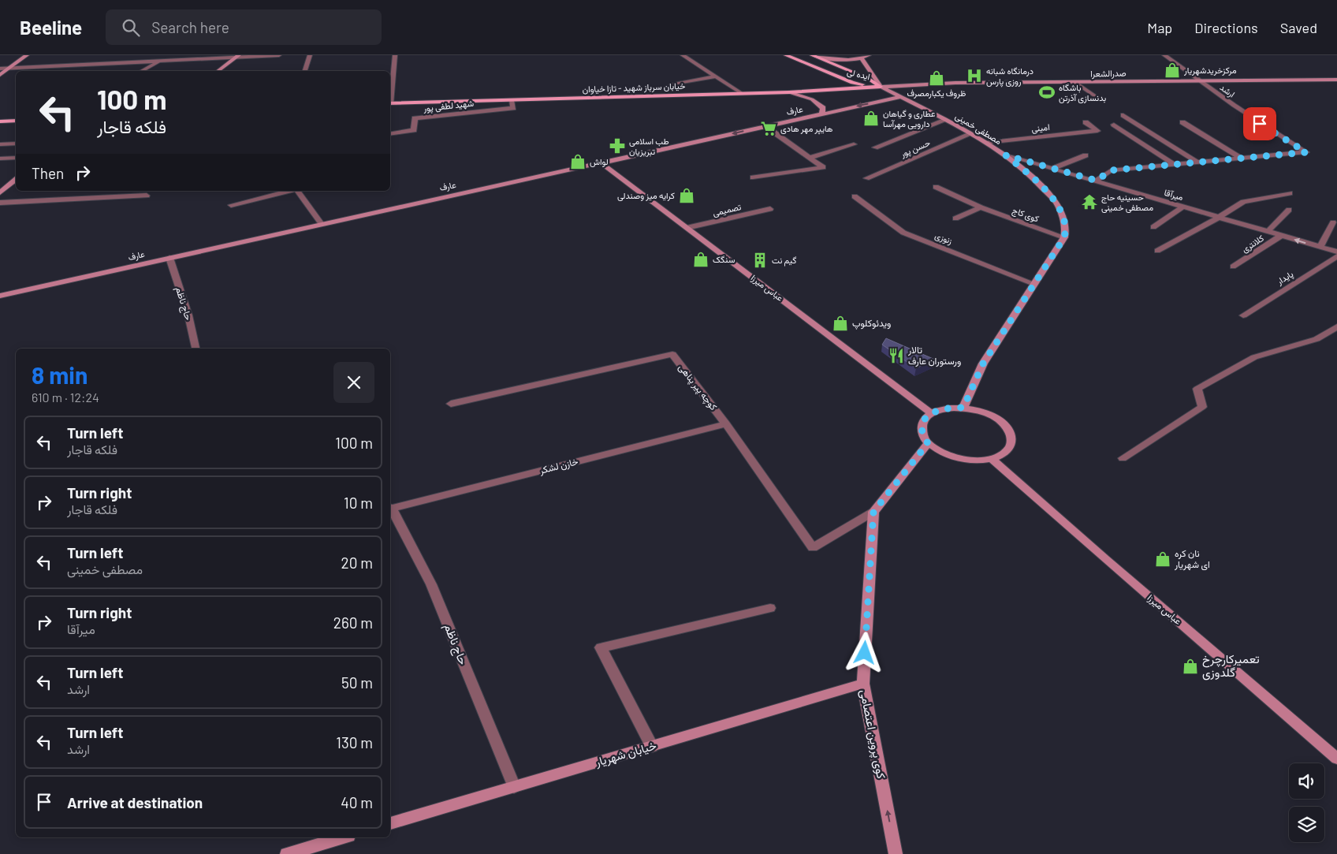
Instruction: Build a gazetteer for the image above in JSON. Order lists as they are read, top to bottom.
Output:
{
  "streets": {
    "main road": [
      "صدرالشعرا",
      "ایده لى",
      "خیابان سرباز شهید - تازا خیاوان",
      "عارف",
      "مصطفی خمینی",
      "عباس میرزا",
      "کوی پروین اعتصامی",
      "خیابان شهریار"
    ],
    "street": [
      "ارشد",
      "شهید لطفی پور",
      "امینی",
      "حسن پور",
      "میرآقا",
      "تصمیمی",
      "کوی کاج",
      "زنوزی",
      "کلانتری",
      "پایدار",
      "حاج ناظم",
      "کوچه پیر پناهی",
      "خازن لشکر"
    ]
  },
  "crossings": [
    ["صدرالشعرا", "ایده لى"],
    ["صدرالشعرا", "خیابان سرباز شهید - تازا خیاوان"],
    ["صدرالشعرا", "ارشد"],
    ["صدرالشعرا", "مصطفی خمینی"],
    ["ایده لى", "خیابان سرباز شهید - تازا خیاوان"],
    ["ایده لى", "مصطفی خمینی"],
    ["خیابان سرباز شهید - تازا خیاوان", "شهید لطفی پور"],
    ["خیابان سرباز شهید - تازا خیاوان", "مصطفی خمینی"],
    ["ارشد", "میرآقا"],
    ["عارف", "مصطفی خمینی"],
    ["عارف", "عباس میرزا"],
    ["عارف", "حاج ناظم"],
    ["امینی", "مصطفی خمینی"],
    ["مصطفی خمینی", "حسن پور"],
    ["مصطفی خمینی", "میرآقا"],
    ["مصطفی خمینی", "کوی کاج"],
    ["میرآقا", "کلانتری"],
    ["تصمیمی", "عباس میرزا"],
    ["حاج ناظم", "خازن لشکر"],
    ["حاج ناظم", "خیابان شهریار"],
    ["کوچه پیر پناهی", "خازن لشکر"],
    ["کوچه پیر پناهی", "کوی پروین اعتصامی"],
    ["کوی پروین اعتصامی", "خیابان شهریار"]
  ],
  "one_way": ["کوی پروین اعتصامی"],
  "places": {
    "shop": [
      "مرکزخریدشهریار",
      "ظروف یکبارمصرف",
      "عطاری و گیاهان دارویی مهرآسا",
      "لواش",
      "کرایه میز وصندلی",
      "سنگک",
      "ویدئوکلوپ",
      "نان کره ای شهریار",
      "تعمیرکارچرخ گلدوزی"
    ],
    "hospital": ["درمانگاه شبانه روزی پارس"],
    "sports": ["باشگاه بدنسازی آذرتن"],
    "supermarket": ["هایپر مهر هادی"],
    "pharmacy": ["طب اسلامی تبریزیان"],
    "temple": ["حسینیه حاج مصطفی خمینی"],
    "building": ["گیم نت"],
    "restaurant": ["تالار ورستوران عارف"]
  },
  "page": {
    "header": "Beeline",
    "search": "Search here",
    "nav": ["Map", "Directions", "Saved"],
    "turn": ["100 m", "فلکه قاجار"],
    "then": "Then",
    "heading": ["8 min", "610 m · 12:24"],
    "list": [
      {
        "name": "Turn left",
        "note": "فلکه قاجار",
        "value": "100 m"
      },
      {
        "name": "Turn right",
        "note": "فلکه قاجار",
        "value": "10 m"
      },
      {
        "name": "Turn left",
        "note": "مصطفی خمینی",
        "value": "20 m"
      },
      {
        "name": "Turn right",
        "note": "میرآقا",
        "value": "260 m"
      },
      {
        "name": "Turn left",
        "note": "ارشد",
        "value": "50 m"
      },
      {
        "name": "Turn left",
        "note": "ارشد",
        "value": "130 m"
      },
      {
        "name": "Arrive at destination",
        "value": "40 m"
      }
    ]
  }
}
